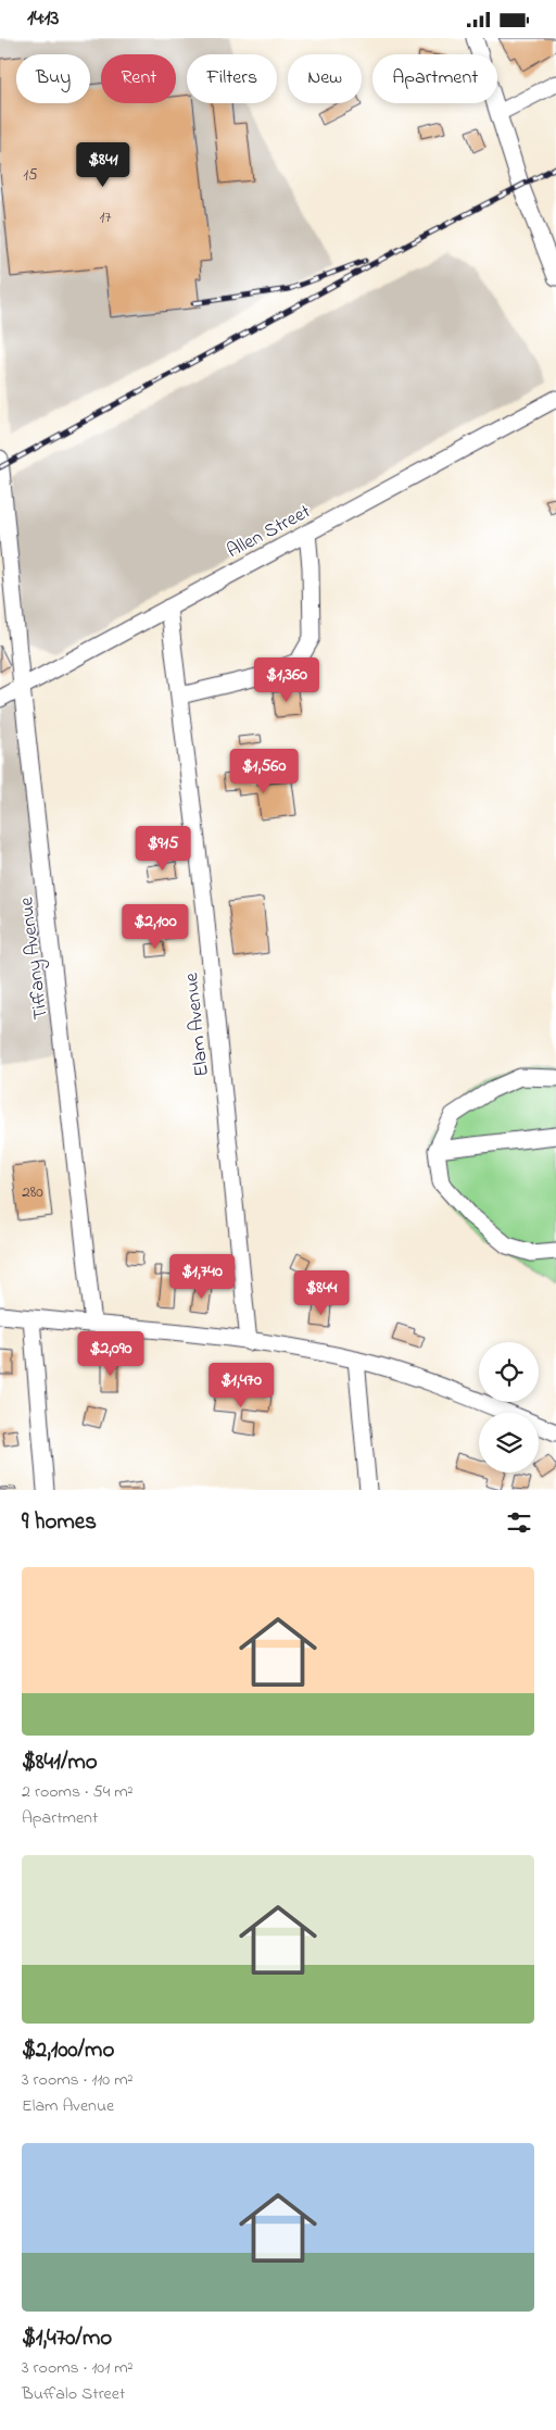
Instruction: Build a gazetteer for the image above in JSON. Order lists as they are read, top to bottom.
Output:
{
  "streets": {
    "street": ["Allen Street", "Tiffany Avenue", "Elam Avenue"]
  },
  "crossings": [
    ["Allen Street", "Tiffany Avenue"],
    ["Allen Street", "Elam Avenue"]
  ],
  "house_numbers": ["15", "17", "280"],
  "page": {
    "status": "14:13",
    "chip": [
      "Buy",
      "Rent",
      "Filters",
      "New",
      "Apartment"
    ],
    "price": [
      "$841",
      "$1,360",
      "$1,560",
      "$915",
      "$2,100",
      "$1,740",
      "$844",
      "$2,090",
      "$1,470"
    ],
    "heading": "9 homes",
    "list": [
      {
        "name": "$841/mo",
        "note": "2 rooms · 54 m² · Apartment"
      },
      {
        "name": "$2,100/mo",
        "note": "3 rooms · 110 m² · Elam Avenue"
      },
      {
        "name": "$1,470/mo",
        "note": "3 rooms · 101 m² · Buffalo Street"
      }
    ]
  }
}
